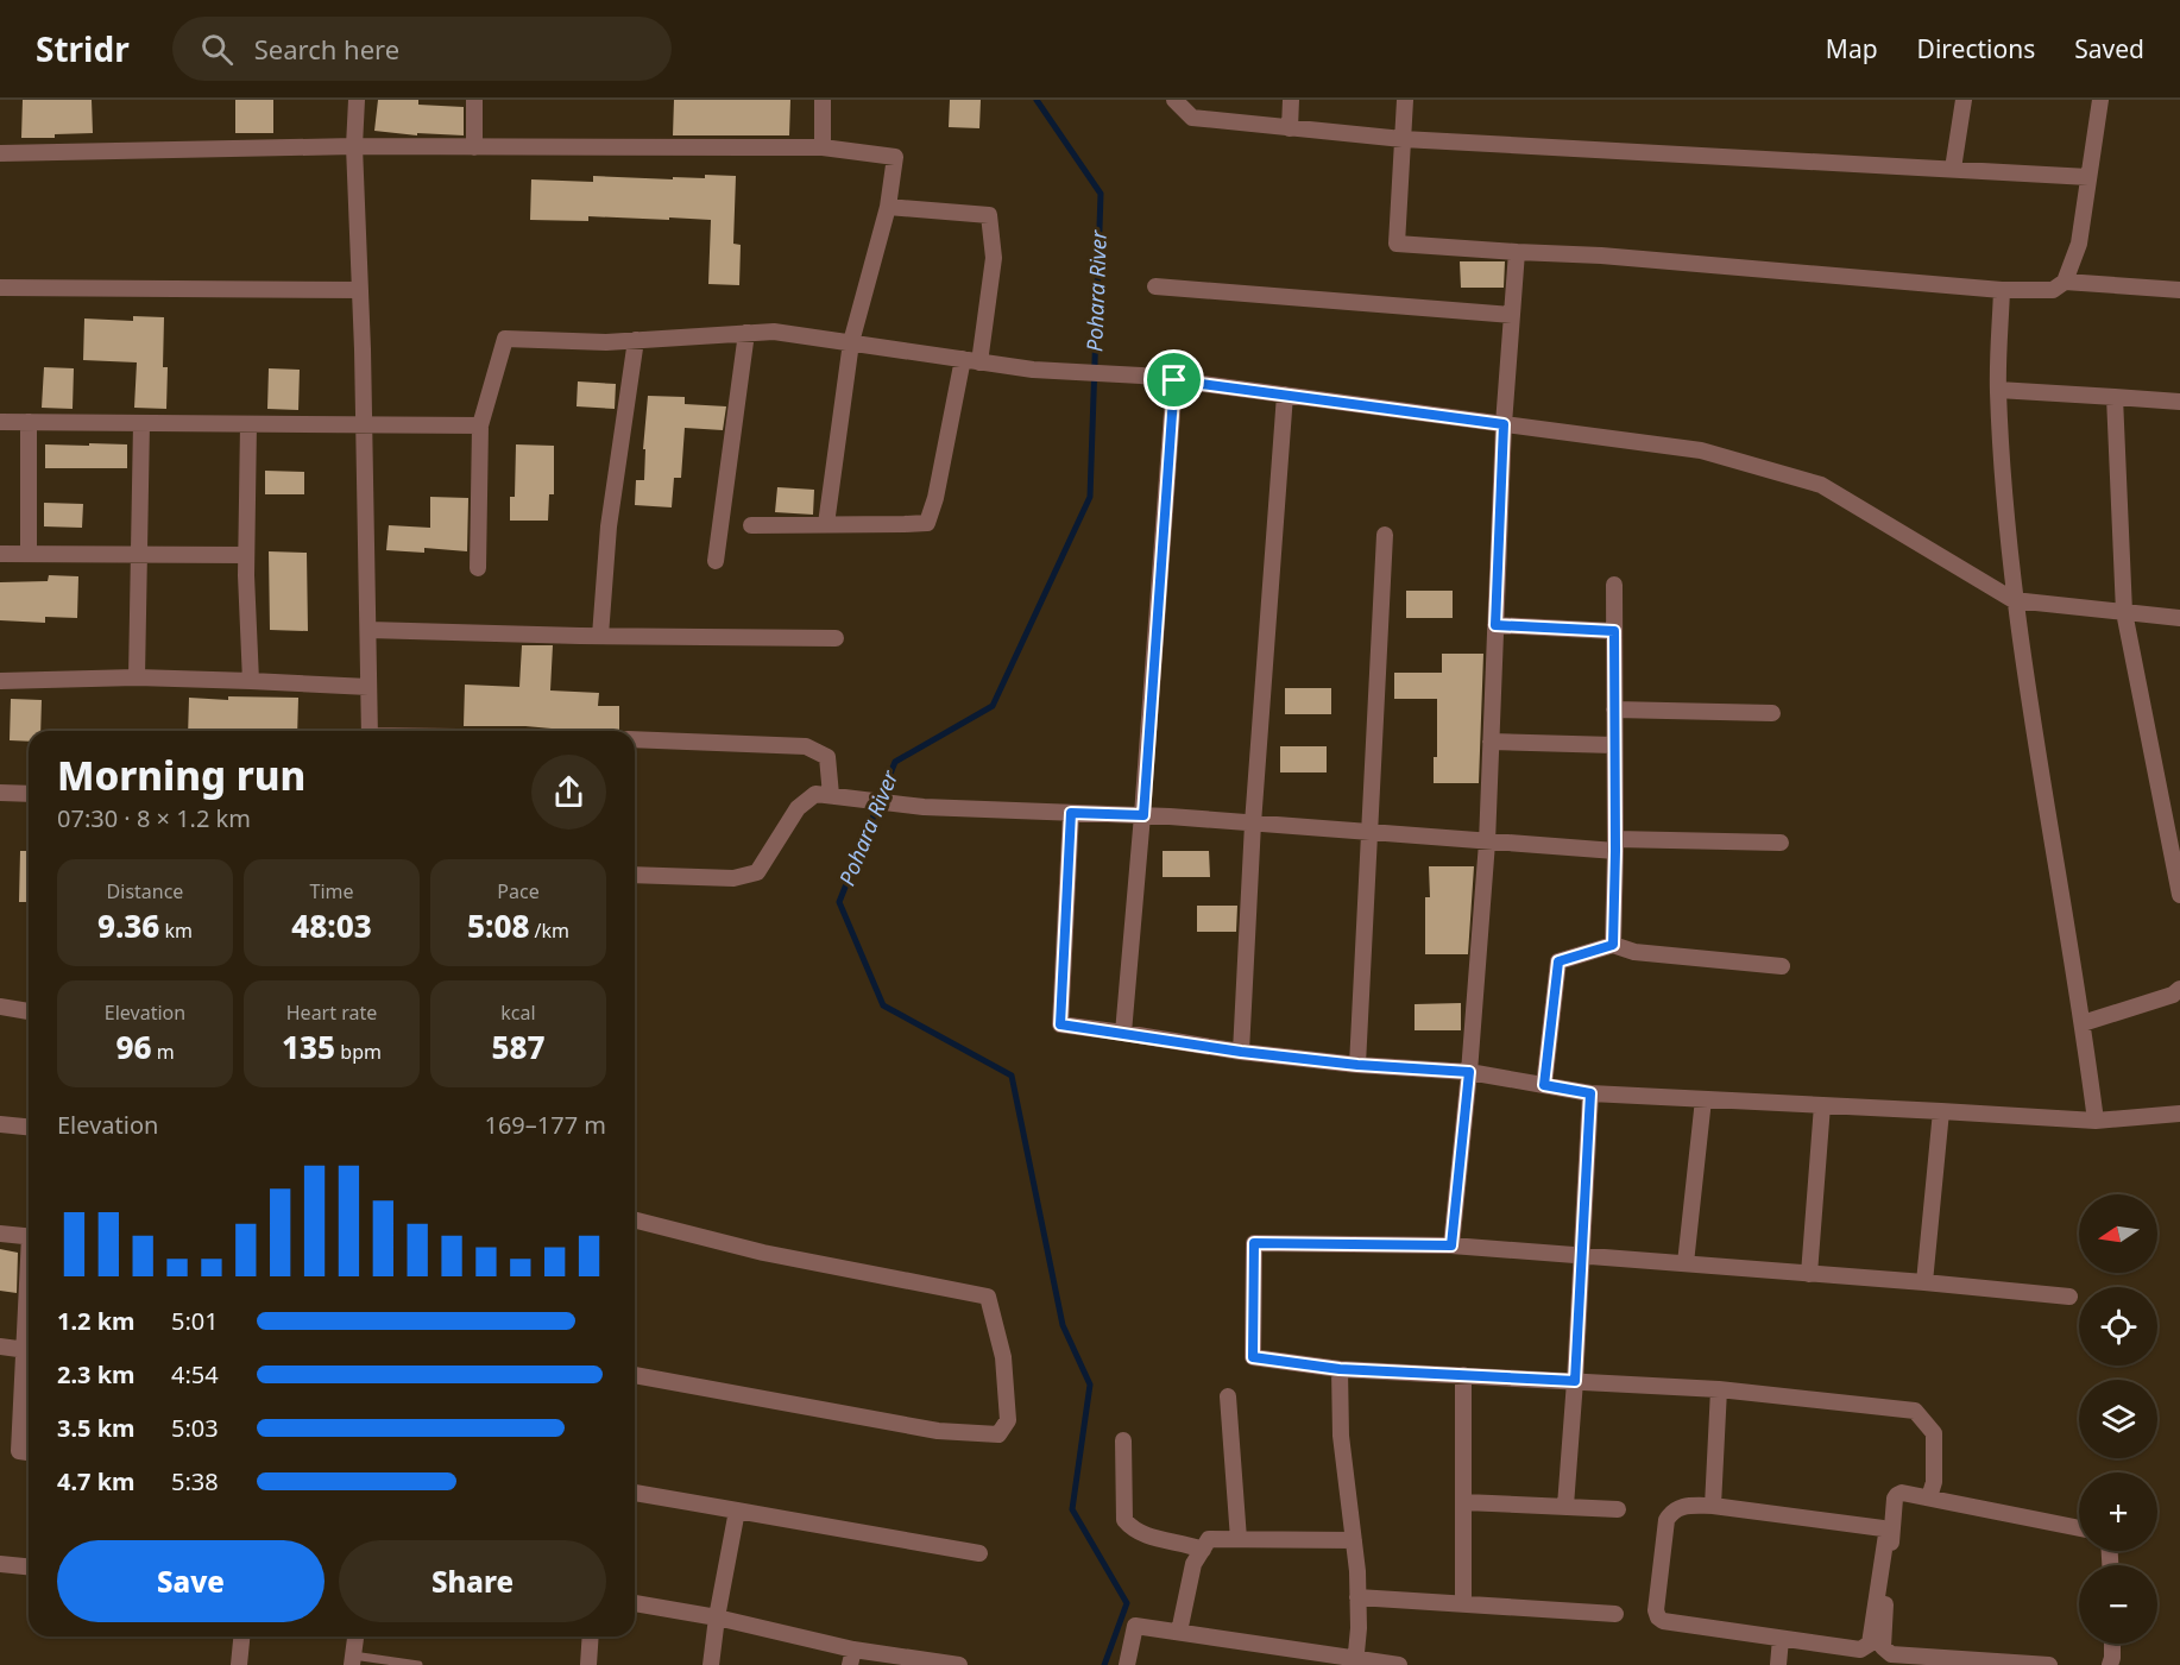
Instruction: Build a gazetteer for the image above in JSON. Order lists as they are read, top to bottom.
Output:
{
  "water": ["Pohara River"],
  "north": "left",
  "page": {
    "header": "Stridr",
    "search": "Search here",
    "nav": ["Map", "Directions", "Saved"],
    "heading": ["Morning run", "07:30 · 8 × 1.2 km"],
    "stats": [
      ["Distance", "9.36 km"],
      ["Time", "48:03"],
      ["Pace", "5:08 /km"],
      ["Elevation", "96 m"],
      ["Heart rate", "135 bpm"],
      ["kcal", "587"]
    ],
    "chart": ["Elevation", "169–177 m"],
    "map_buttons": ["+", "−"],
    "list": [
      {
        "name": "1.2 km",
        "note": "5:01"
      },
      {
        "name": "2.3 km",
        "note": "4:54"
      },
      {
        "name": "3.5 km",
        "note": "5:03"
      },
      {
        "name": "4.7 km",
        "note": "5:38"
      }
    ],
    "buttons": ["Save", "Share"]
  }
}
